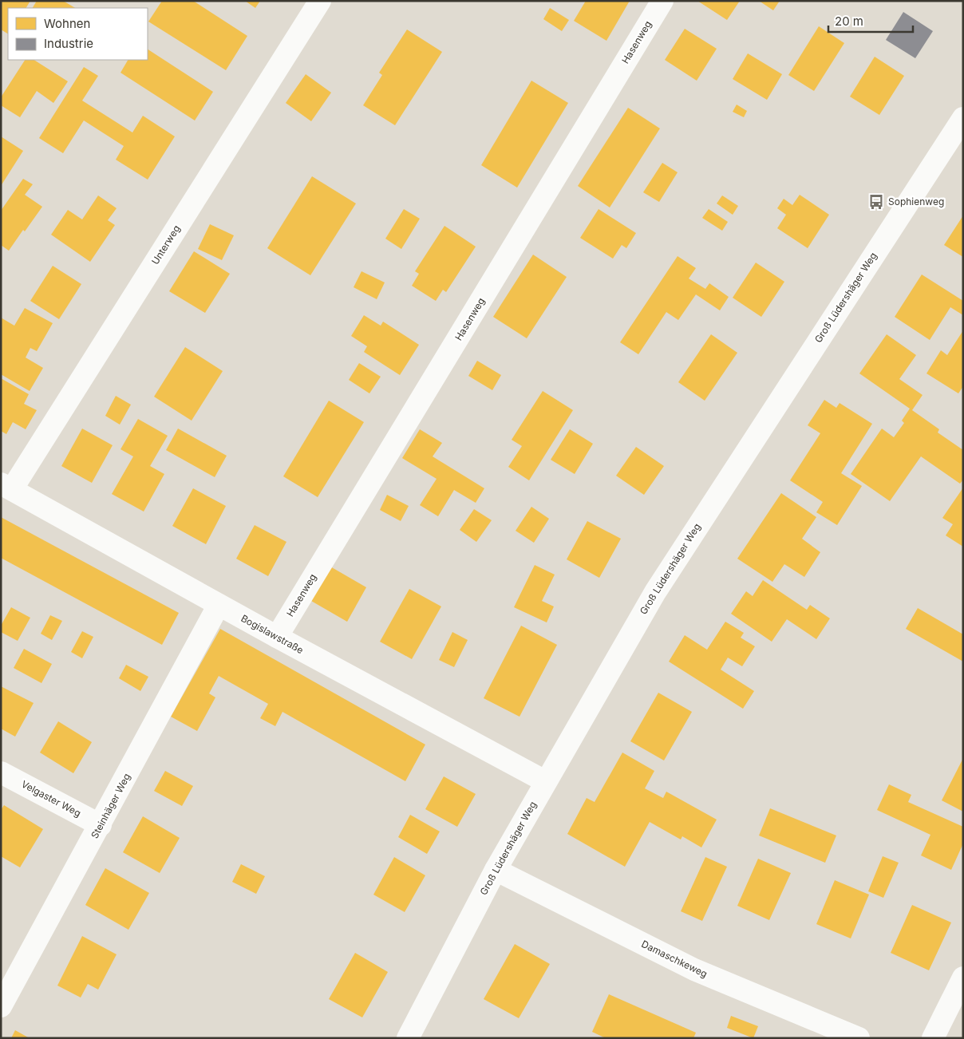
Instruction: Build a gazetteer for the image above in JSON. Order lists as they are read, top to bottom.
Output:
{
  "streets": {
    "street": [
      "Hasenweg",
      "Unterweg",
      "Groß Lüdershäger Weg",
      "Bogislawstraße",
      "Velgaster Weg",
      "Steinhäger Weg",
      "Damaschkeweg"
    ]
  },
  "crossings": [
    ["Hasenweg", "Bogislawstraße"],
    ["Unterweg", "Bogislawstraße"],
    ["Groß Lüdershäger Weg", "Bogislawstraße"],
    ["Groß Lüdershäger Weg", "Damaschkeweg"],
    ["Bogislawstraße", "Steinhäger Weg"],
    ["Velgaster Weg", "Steinhäger Weg"]
  ],
  "places": {
    "bus stop": ["Sophienweg"]
  },
  "legend": ["Wohnen", "Industrie"],
  "scale_bar": "20 m"
}
